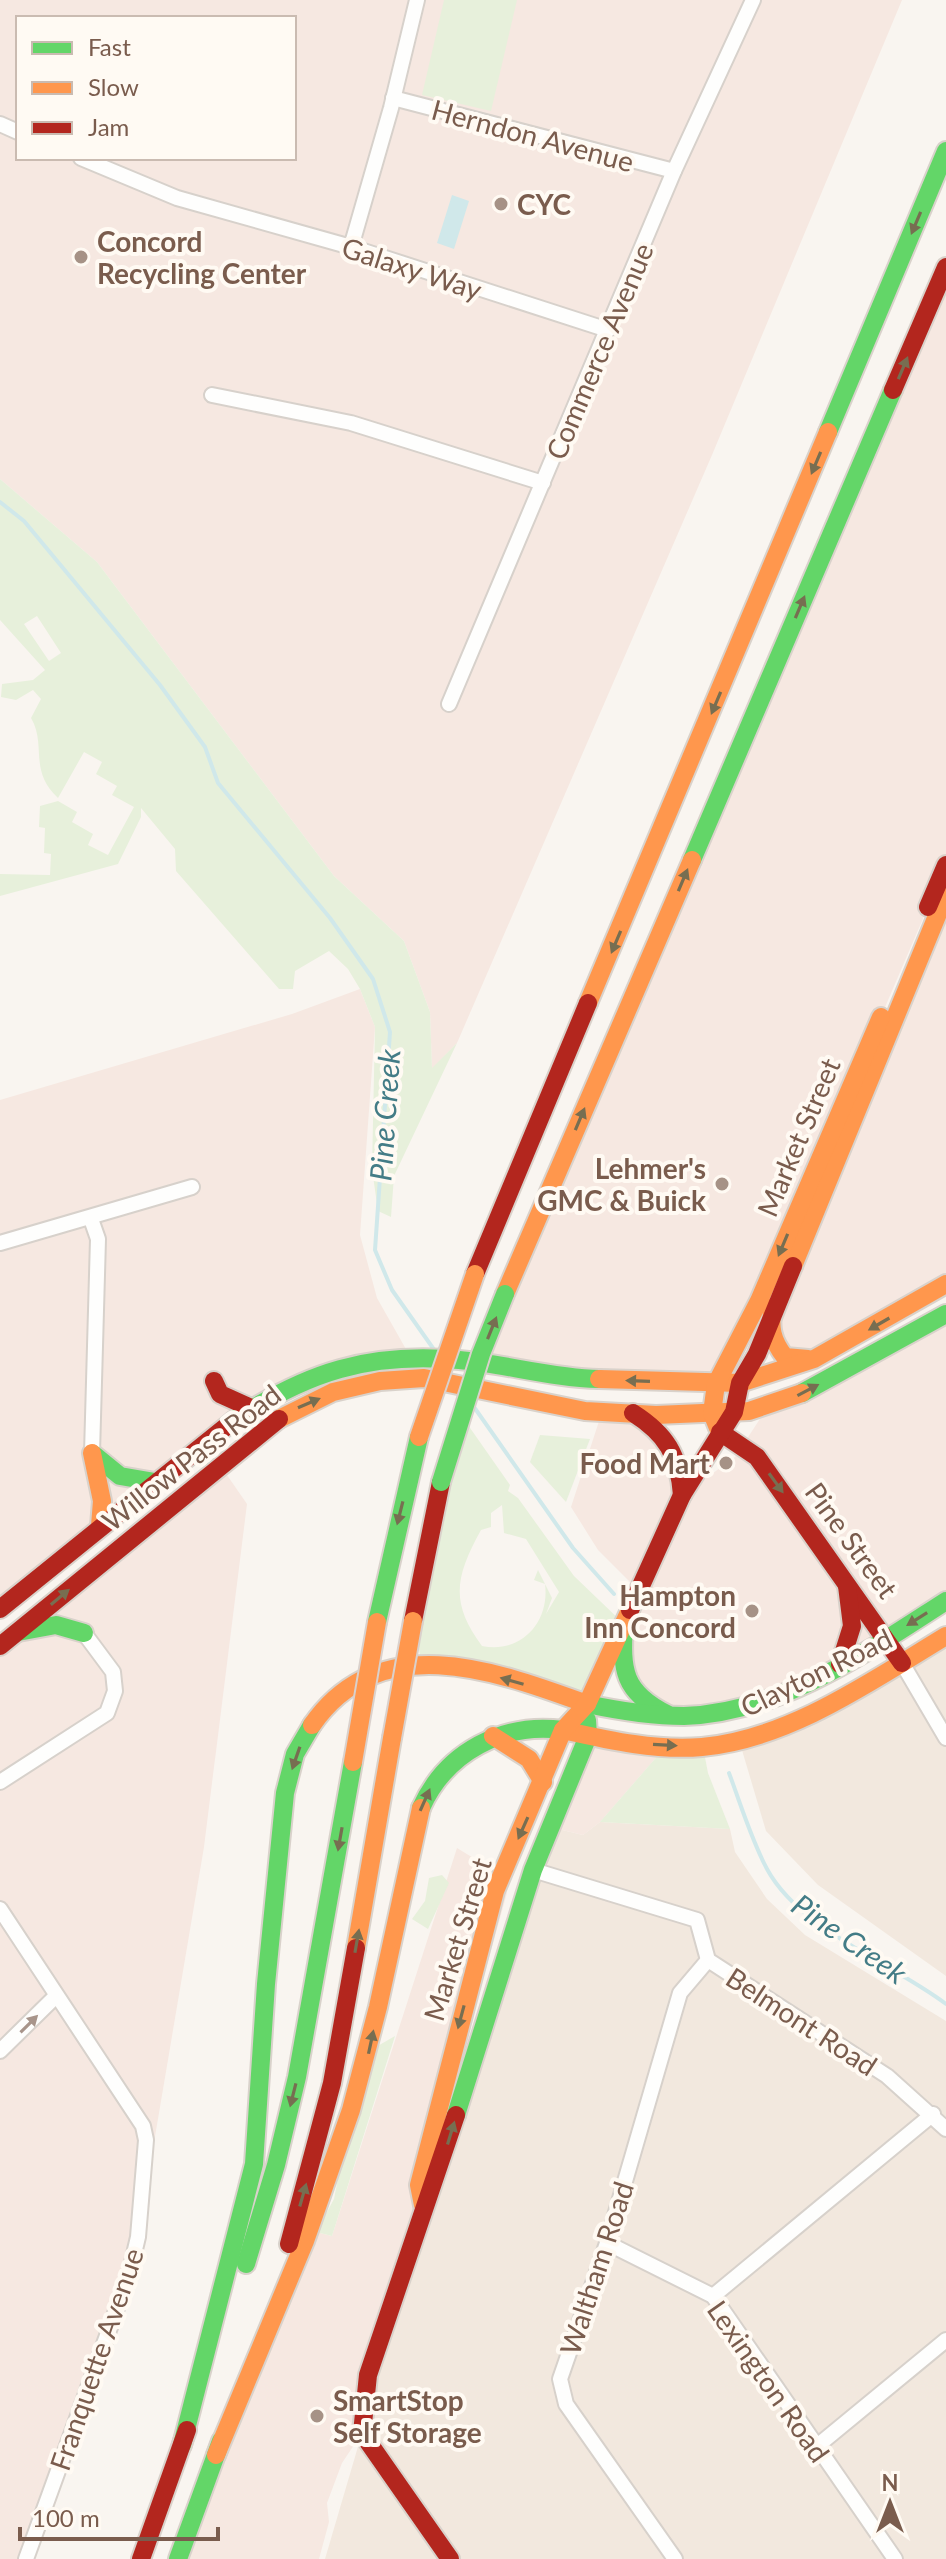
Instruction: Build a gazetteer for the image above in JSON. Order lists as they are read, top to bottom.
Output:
{
  "streets": {
    "main road": [
      "Market Street",
      "Willow Pass Road",
      "Pine Street",
      "Clayton Road"
    ],
    "street": [
      "Herndon Avenue",
      "Galaxy Way",
      "Commerce Avenue",
      "Belmont Road",
      "Waltham Road",
      "Franquette Avenue",
      "Lexington Road"
    ]
  },
  "crossings": [
    ["Herndon Avenue", "Commerce Avenue"],
    ["Galaxy Way", "Commerce Avenue"],
    ["Market Street", "Willow Pass Road"],
    ["Market Street", "Pine Street"],
    ["Market Street", "Clayton Road"],
    ["Market Street", "Belmont Road"],
    ["Pine Street", "Clayton Road"],
    ["Belmont Road", "Waltham Road"],
    ["Waltham Road", "Lexington Road"]
  ],
  "one_way": ["Pine Street"],
  "water": ["Pine Creek"],
  "places": [
    "CYC",
    "Concord Recycling Center",
    "Lehmer's GMC & Buick",
    "Food Mart",
    "Hampton Inn Concord",
    "SmartStop Self Storage"
  ],
  "legend": ["Fast", "Slow", "Jam"],
  "scale_bar": "100 m",
  "north": "top"
}
